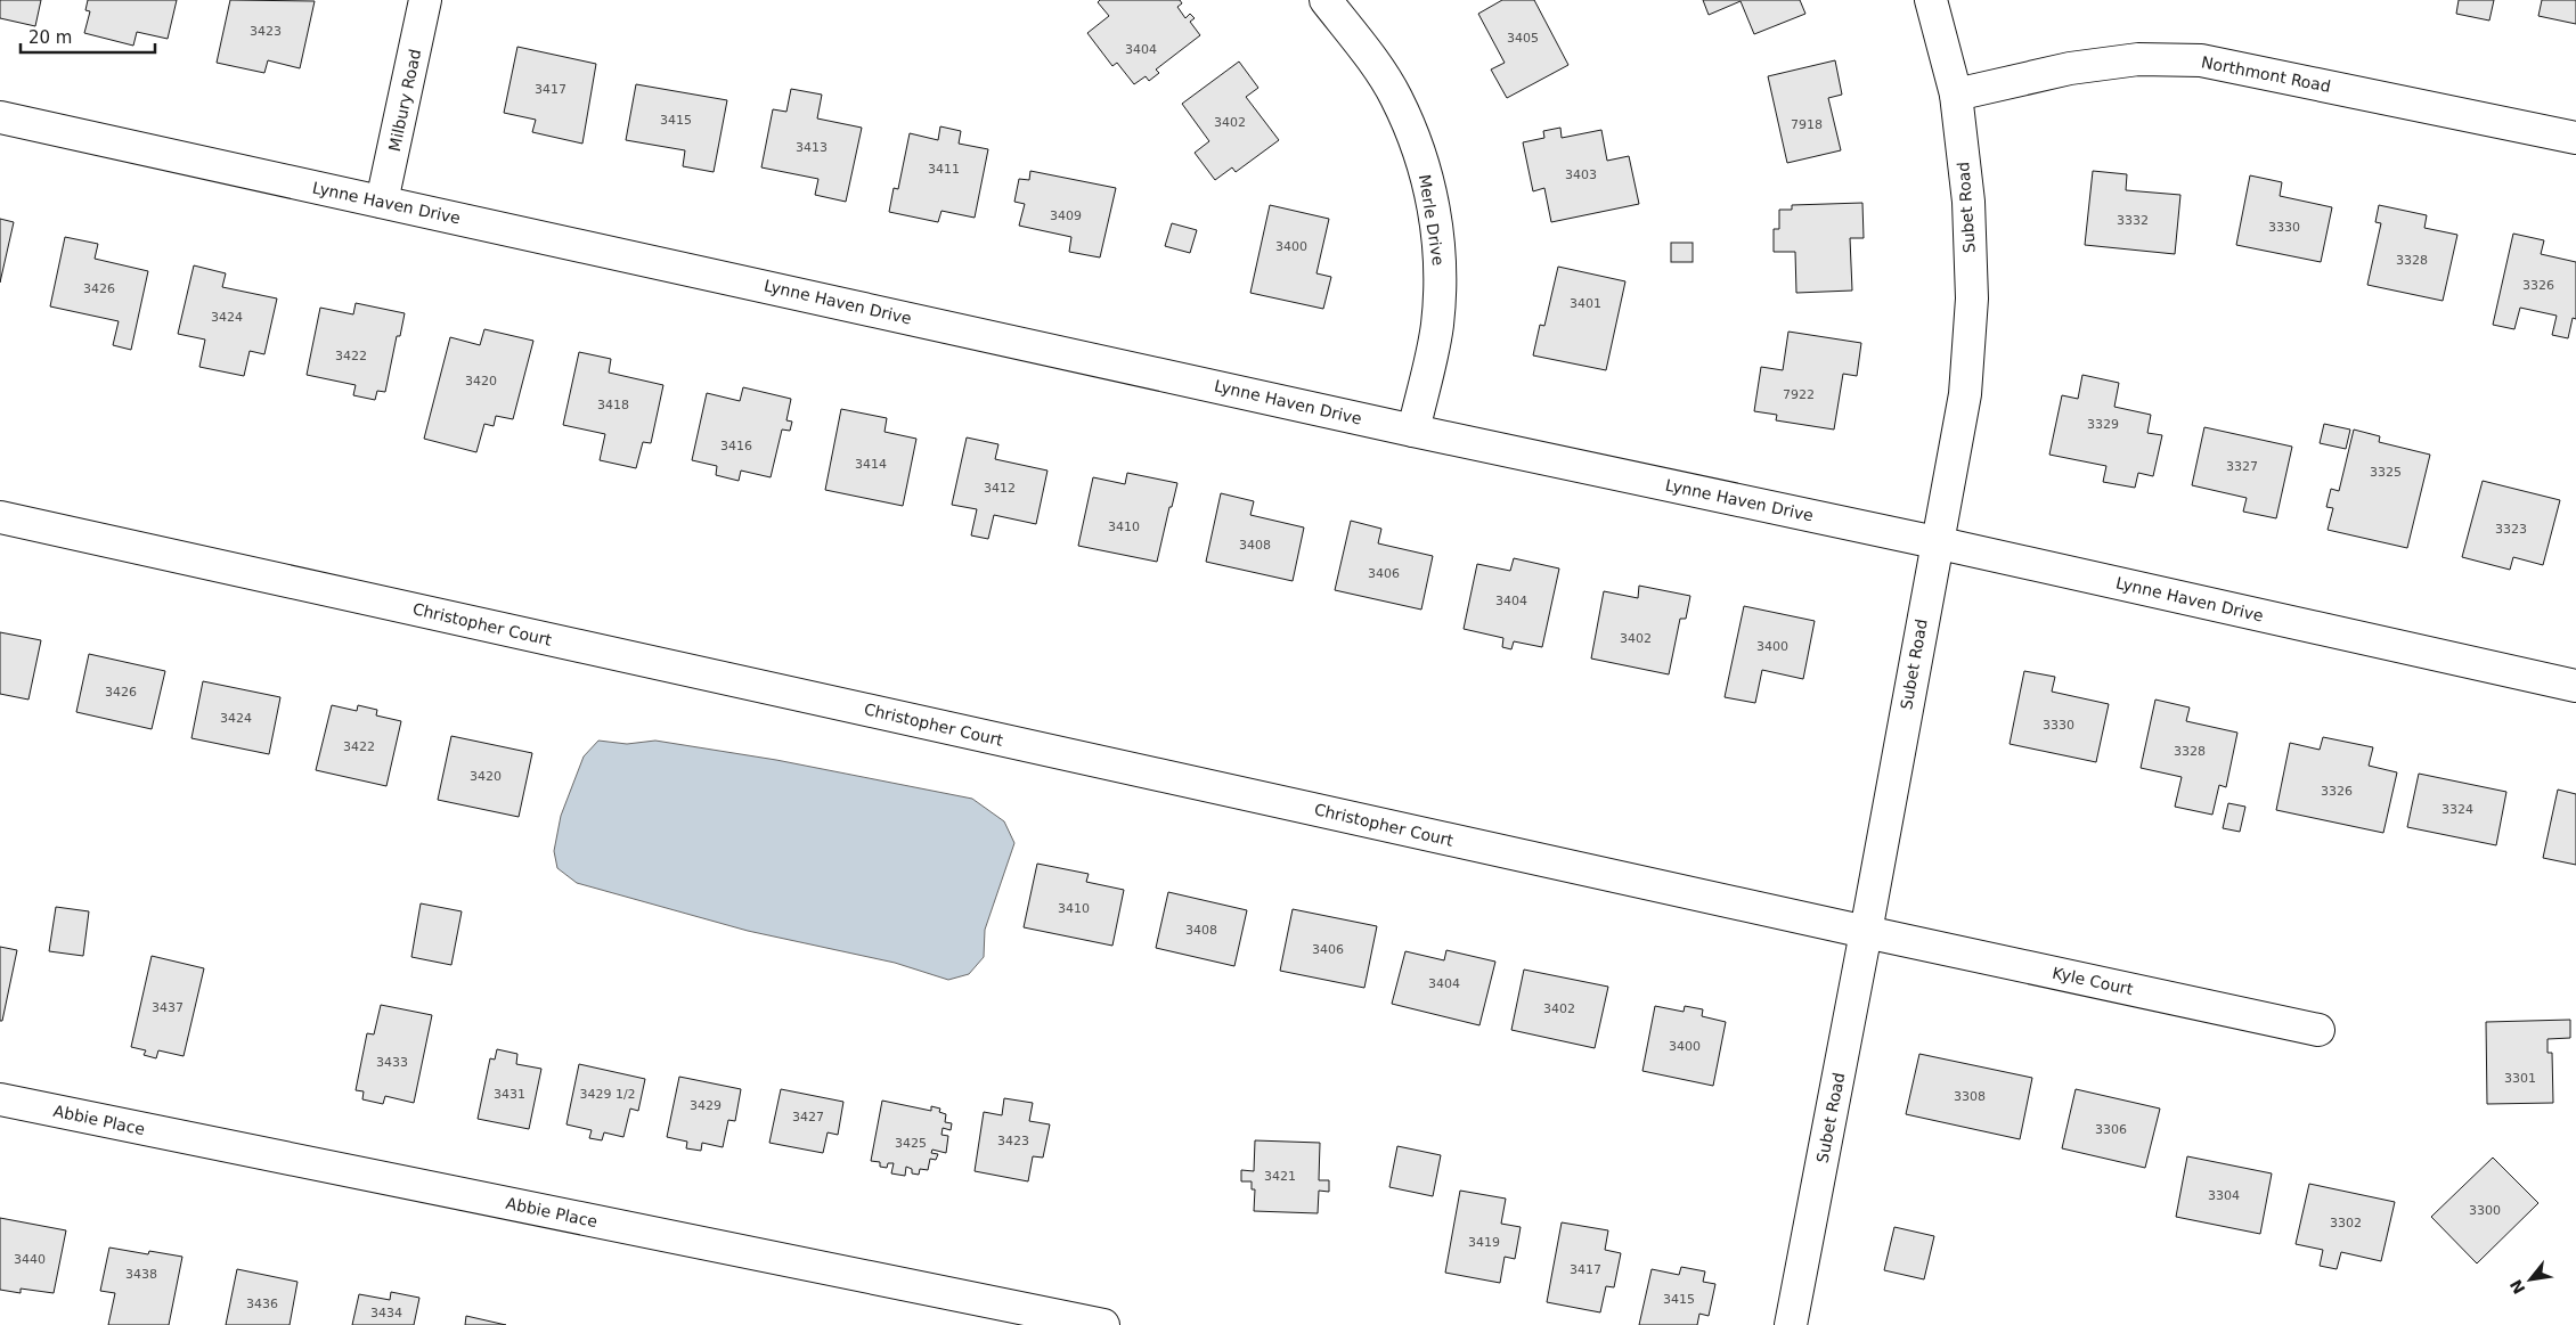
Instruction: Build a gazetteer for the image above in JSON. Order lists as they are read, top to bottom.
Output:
{
  "streets": {
    "street": [
      "Northmont Road",
      "Milbury Road",
      "Lynne Haven Drive",
      "Subet Road",
      "Merle Drive",
      "Christopher Court",
      "Kyle Court",
      "Abbie Place"
    ]
  },
  "crossings": [
    ["Northmont Road", "Subet Road"],
    ["Milbury Road", "Lynne Haven Drive"],
    ["Lynne Haven Drive", "Subet Road"],
    ["Lynne Haven Drive", "Merle Drive"],
    ["Subet Road", "Christopher Court"],
    ["Subet Road", "Kyle Court"],
    ["Christopher Court", "Kyle Court"]
  ],
  "house_numbers": [
    "3423",
    "3405",
    "3404",
    "3417",
    "3415",
    "3402",
    "7918",
    "3413",
    "3411",
    "3403",
    "3409",
    "3332",
    "3330",
    "3400",
    "3328",
    "3326",
    "3426",
    "3401",
    "3424",
    "3422",
    "3420",
    "7922",
    "3418",
    "3329",
    "3416",
    "3414",
    "3327",
    "3325",
    "3412",
    "3410",
    "3323",
    "3408",
    "3406",
    "3404",
    "3402",
    "3400",
    "3426",
    "3424",
    "3330",
    "3422",
    "3328",
    "3420",
    "3326",
    "3324",
    "3410",
    "3408",
    "3406",
    "3404",
    "3437",
    "3402",
    "3400",
    "3433",
    "3301",
    "3431",
    "3429 1/2",
    "3308",
    "3429",
    "3427",
    "3306",
    "3423",
    "3425",
    "3421",
    "3304",
    "3300",
    "3302",
    "3419",
    "3440",
    "3417",
    "3438",
    "3415",
    "3436",
    "3434"
  ],
  "scale_bar": "20 m",
  "north": "bottom left"
}
